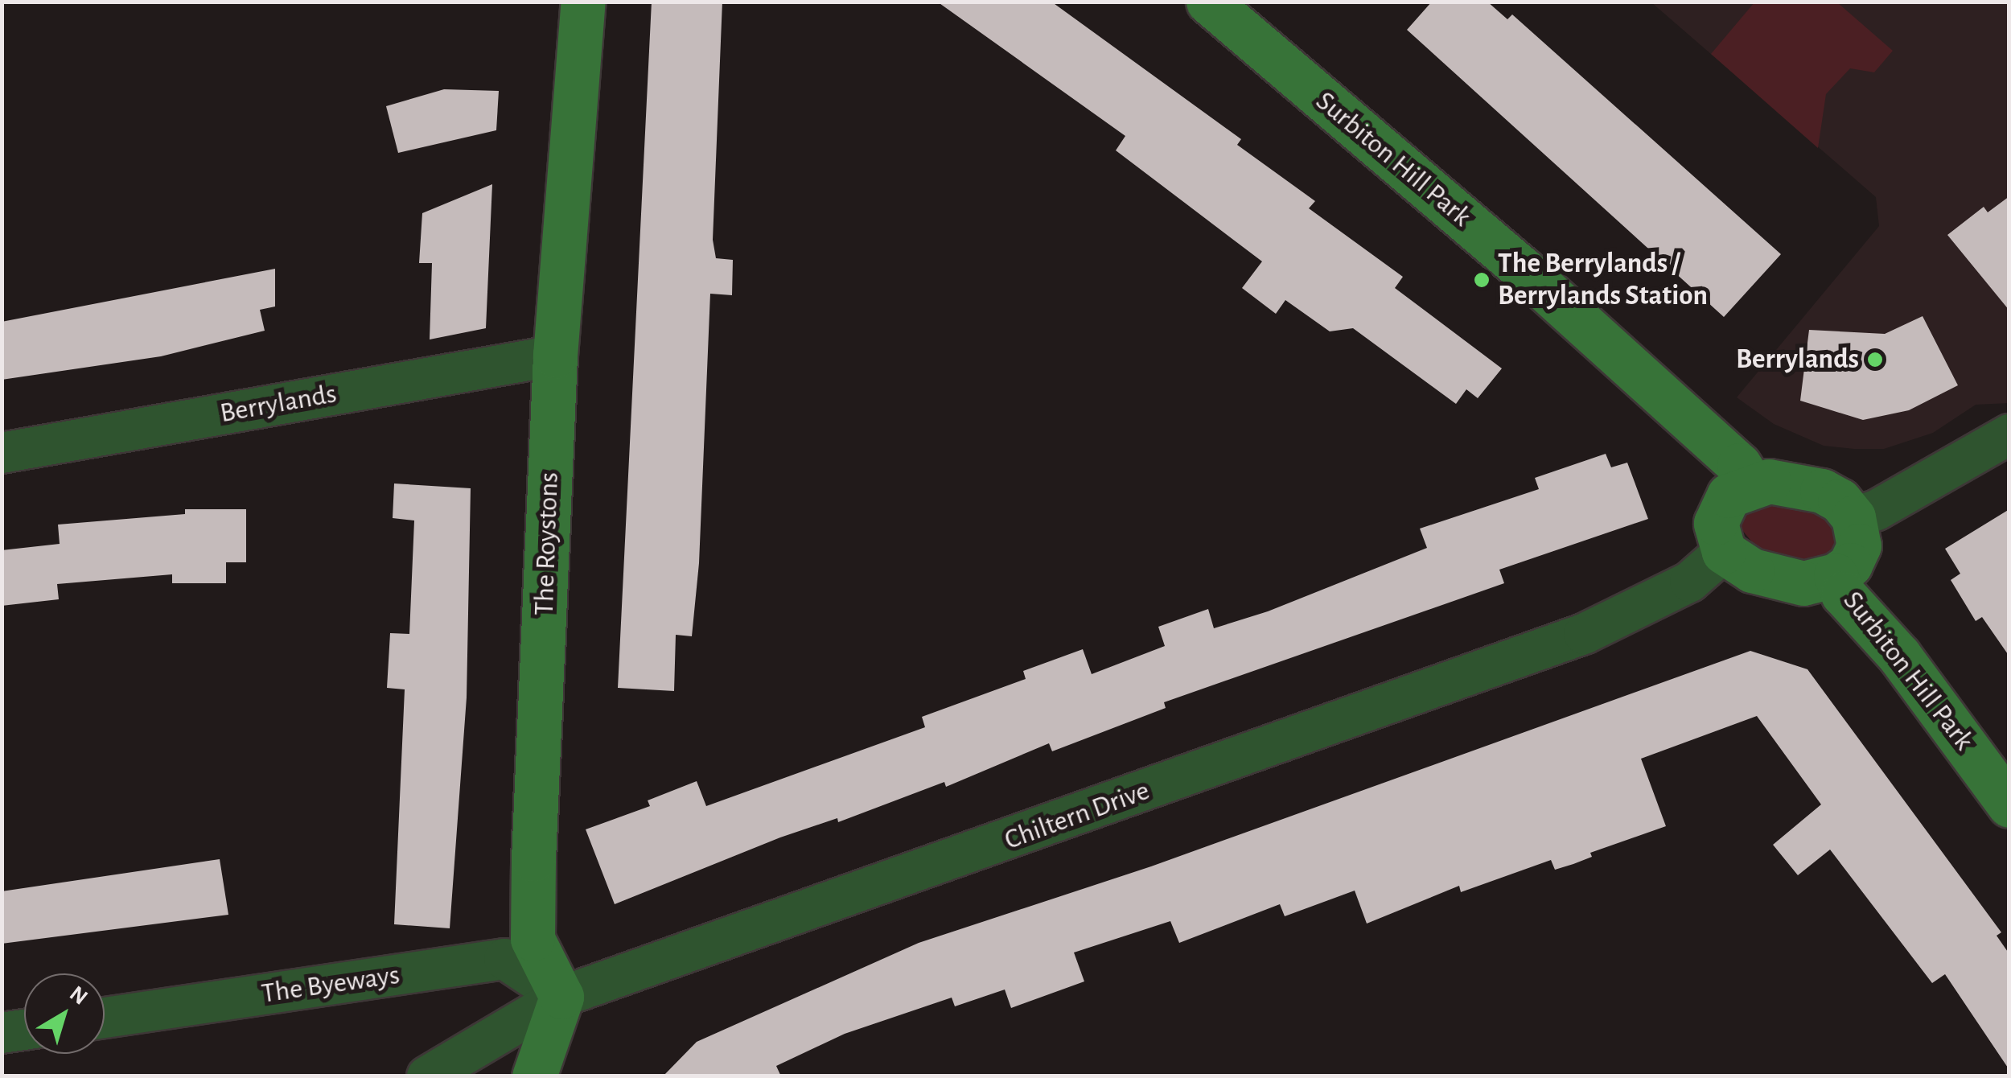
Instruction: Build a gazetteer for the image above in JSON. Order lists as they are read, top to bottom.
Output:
{
  "streets": {
    "street": [
      "Surbiton Hill Park",
      "Berrylands",
      "The Roystons",
      "Chiltern Drive",
      "The Byeways"
    ]
  },
  "crossings": [
    ["Surbiton Hill Park", "Chiltern Drive"],
    ["Berrylands", "The Roystons"],
    ["The Roystons", "Chiltern Drive"],
    ["The Roystons", "The Byeways"],
    ["Chiltern Drive", "The Byeways"]
  ],
  "places": ["The Berrylands / Berrylands Station", "Berrylands"],
  "north": "top right"
}
